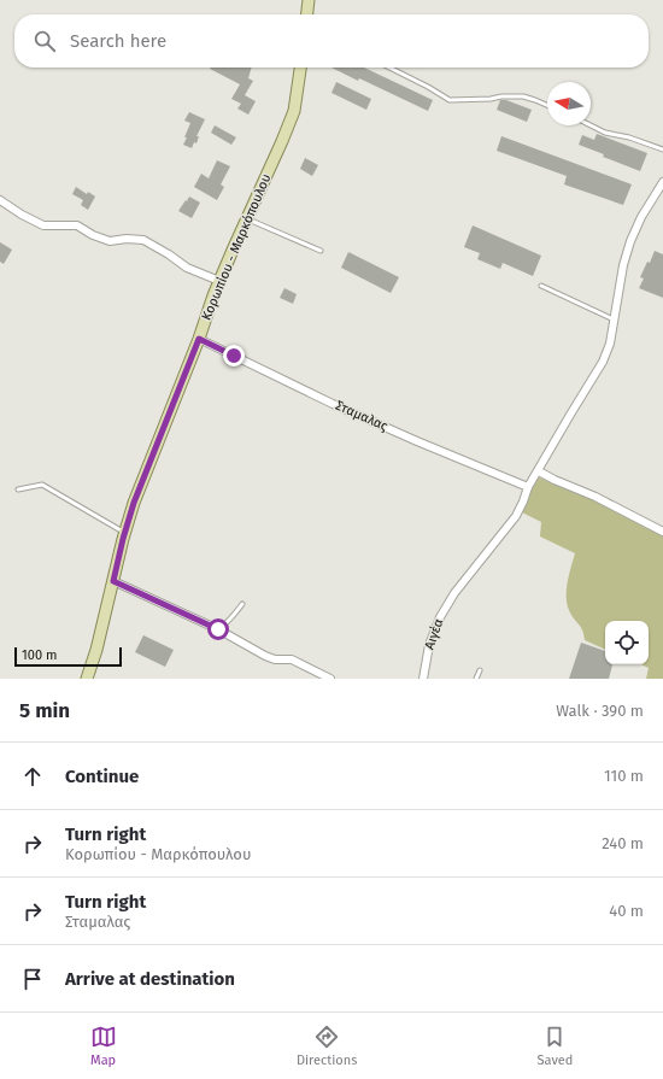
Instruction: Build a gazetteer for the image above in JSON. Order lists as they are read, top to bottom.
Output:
{
  "streets": {
    "main road": ["Κορωπίου - Μαρκόπουλου"],
    "street": ["Σταμαλας", "Αιγέα"]
  },
  "crossings": [
    ["Κορωπίου - Μαρκόπουλου", "Σταμαλας"],
    ["Σταμαλας", "Αιγέα"]
  ],
  "scale_bar": "100 m",
  "north": "left",
  "page": {
    "search": "Search here",
    "scale": "100 m",
    "heading": ["5 min", "Walk · 390 m"],
    "list": [
      ["Continue", "110 m"],
      ["Turn right", "Κορωπίου - Μαρκόπουλου", "240 m"],
      ["Turn right", "Σταμαλας", "40 m"],
      "Arrive at destination"
    ],
    "nav": ["Map", "Directions", "Saved"]
  }
}
